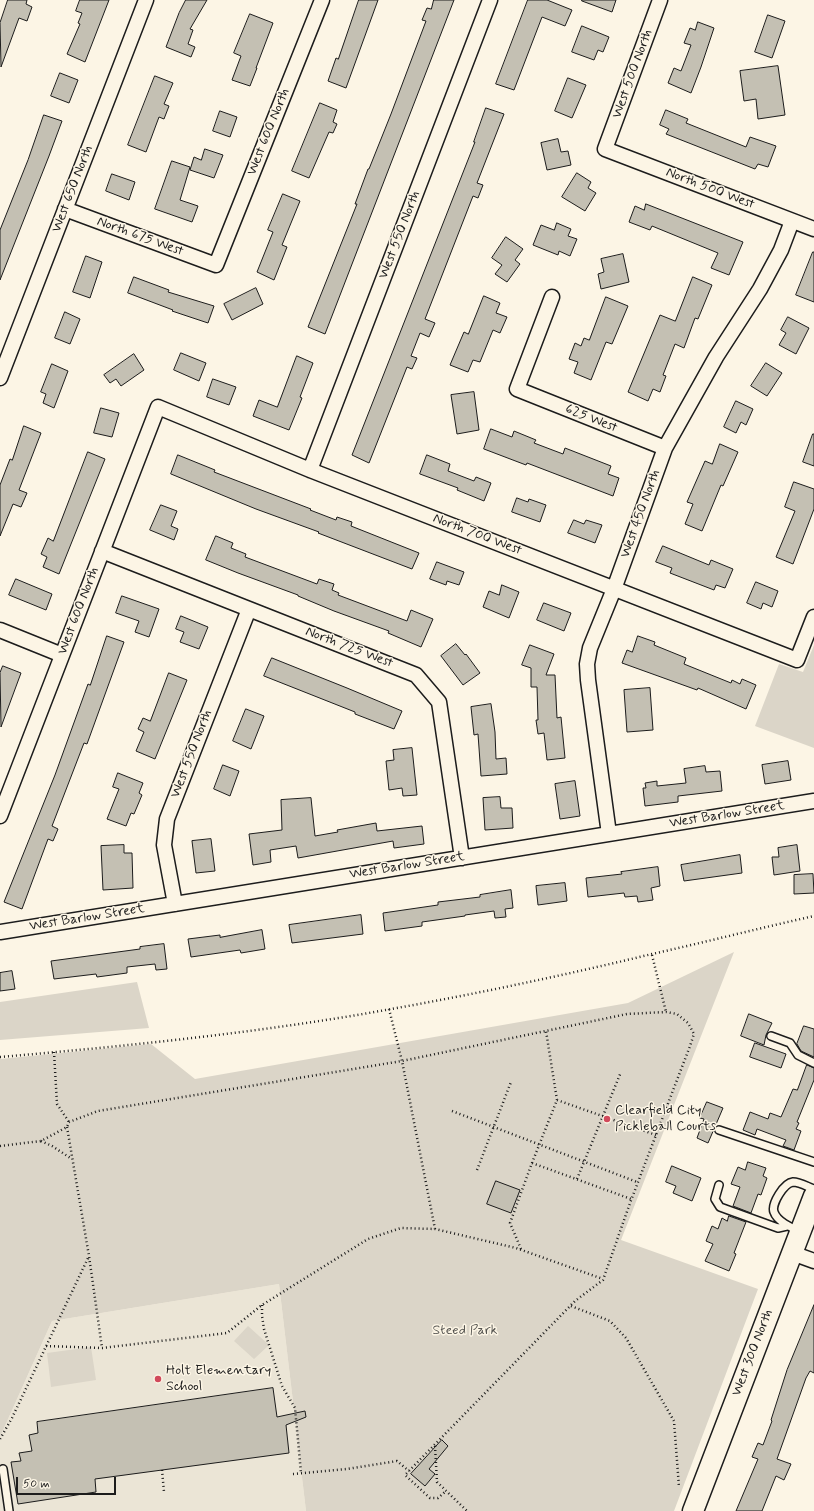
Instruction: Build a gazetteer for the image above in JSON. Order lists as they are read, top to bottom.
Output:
{
  "streets": {
    "main road": ["West 300 North"],
    "street": [
      "West 500 North",
      "West 600 North",
      "West 650 North",
      "North 500 West",
      "West 550 North",
      "North 675 West",
      "625 West",
      "West 450 North",
      "North 700 West",
      "North 725 West",
      "West Barlow Street"
    ]
  },
  "crossings": [
    ["West 500 North", "North 500 West"],
    ["West 600 North", "North 675 West"],
    ["West 600 North", "North 700 West"],
    ["West 600 North", "North 725 West"],
    ["West 650 North", "North 675 West"],
    ["North 500 West", "West 450 North"],
    ["West 550 North", "North 700 West"],
    ["West 550 North", "North 725 West"],
    ["West 550 North", "West Barlow Street"],
    ["625 West", "West 450 North"],
    ["West 450 North", "North 700 West"],
    ["West 450 North", "West Barlow Street"],
    ["North 725 West", "West Barlow Street"]
  ],
  "parks": ["Steed Park"],
  "places": ["Clearfield City Pickleball Courts", "Holt Elementary School"],
  "scale_bar": "50 m"
}
